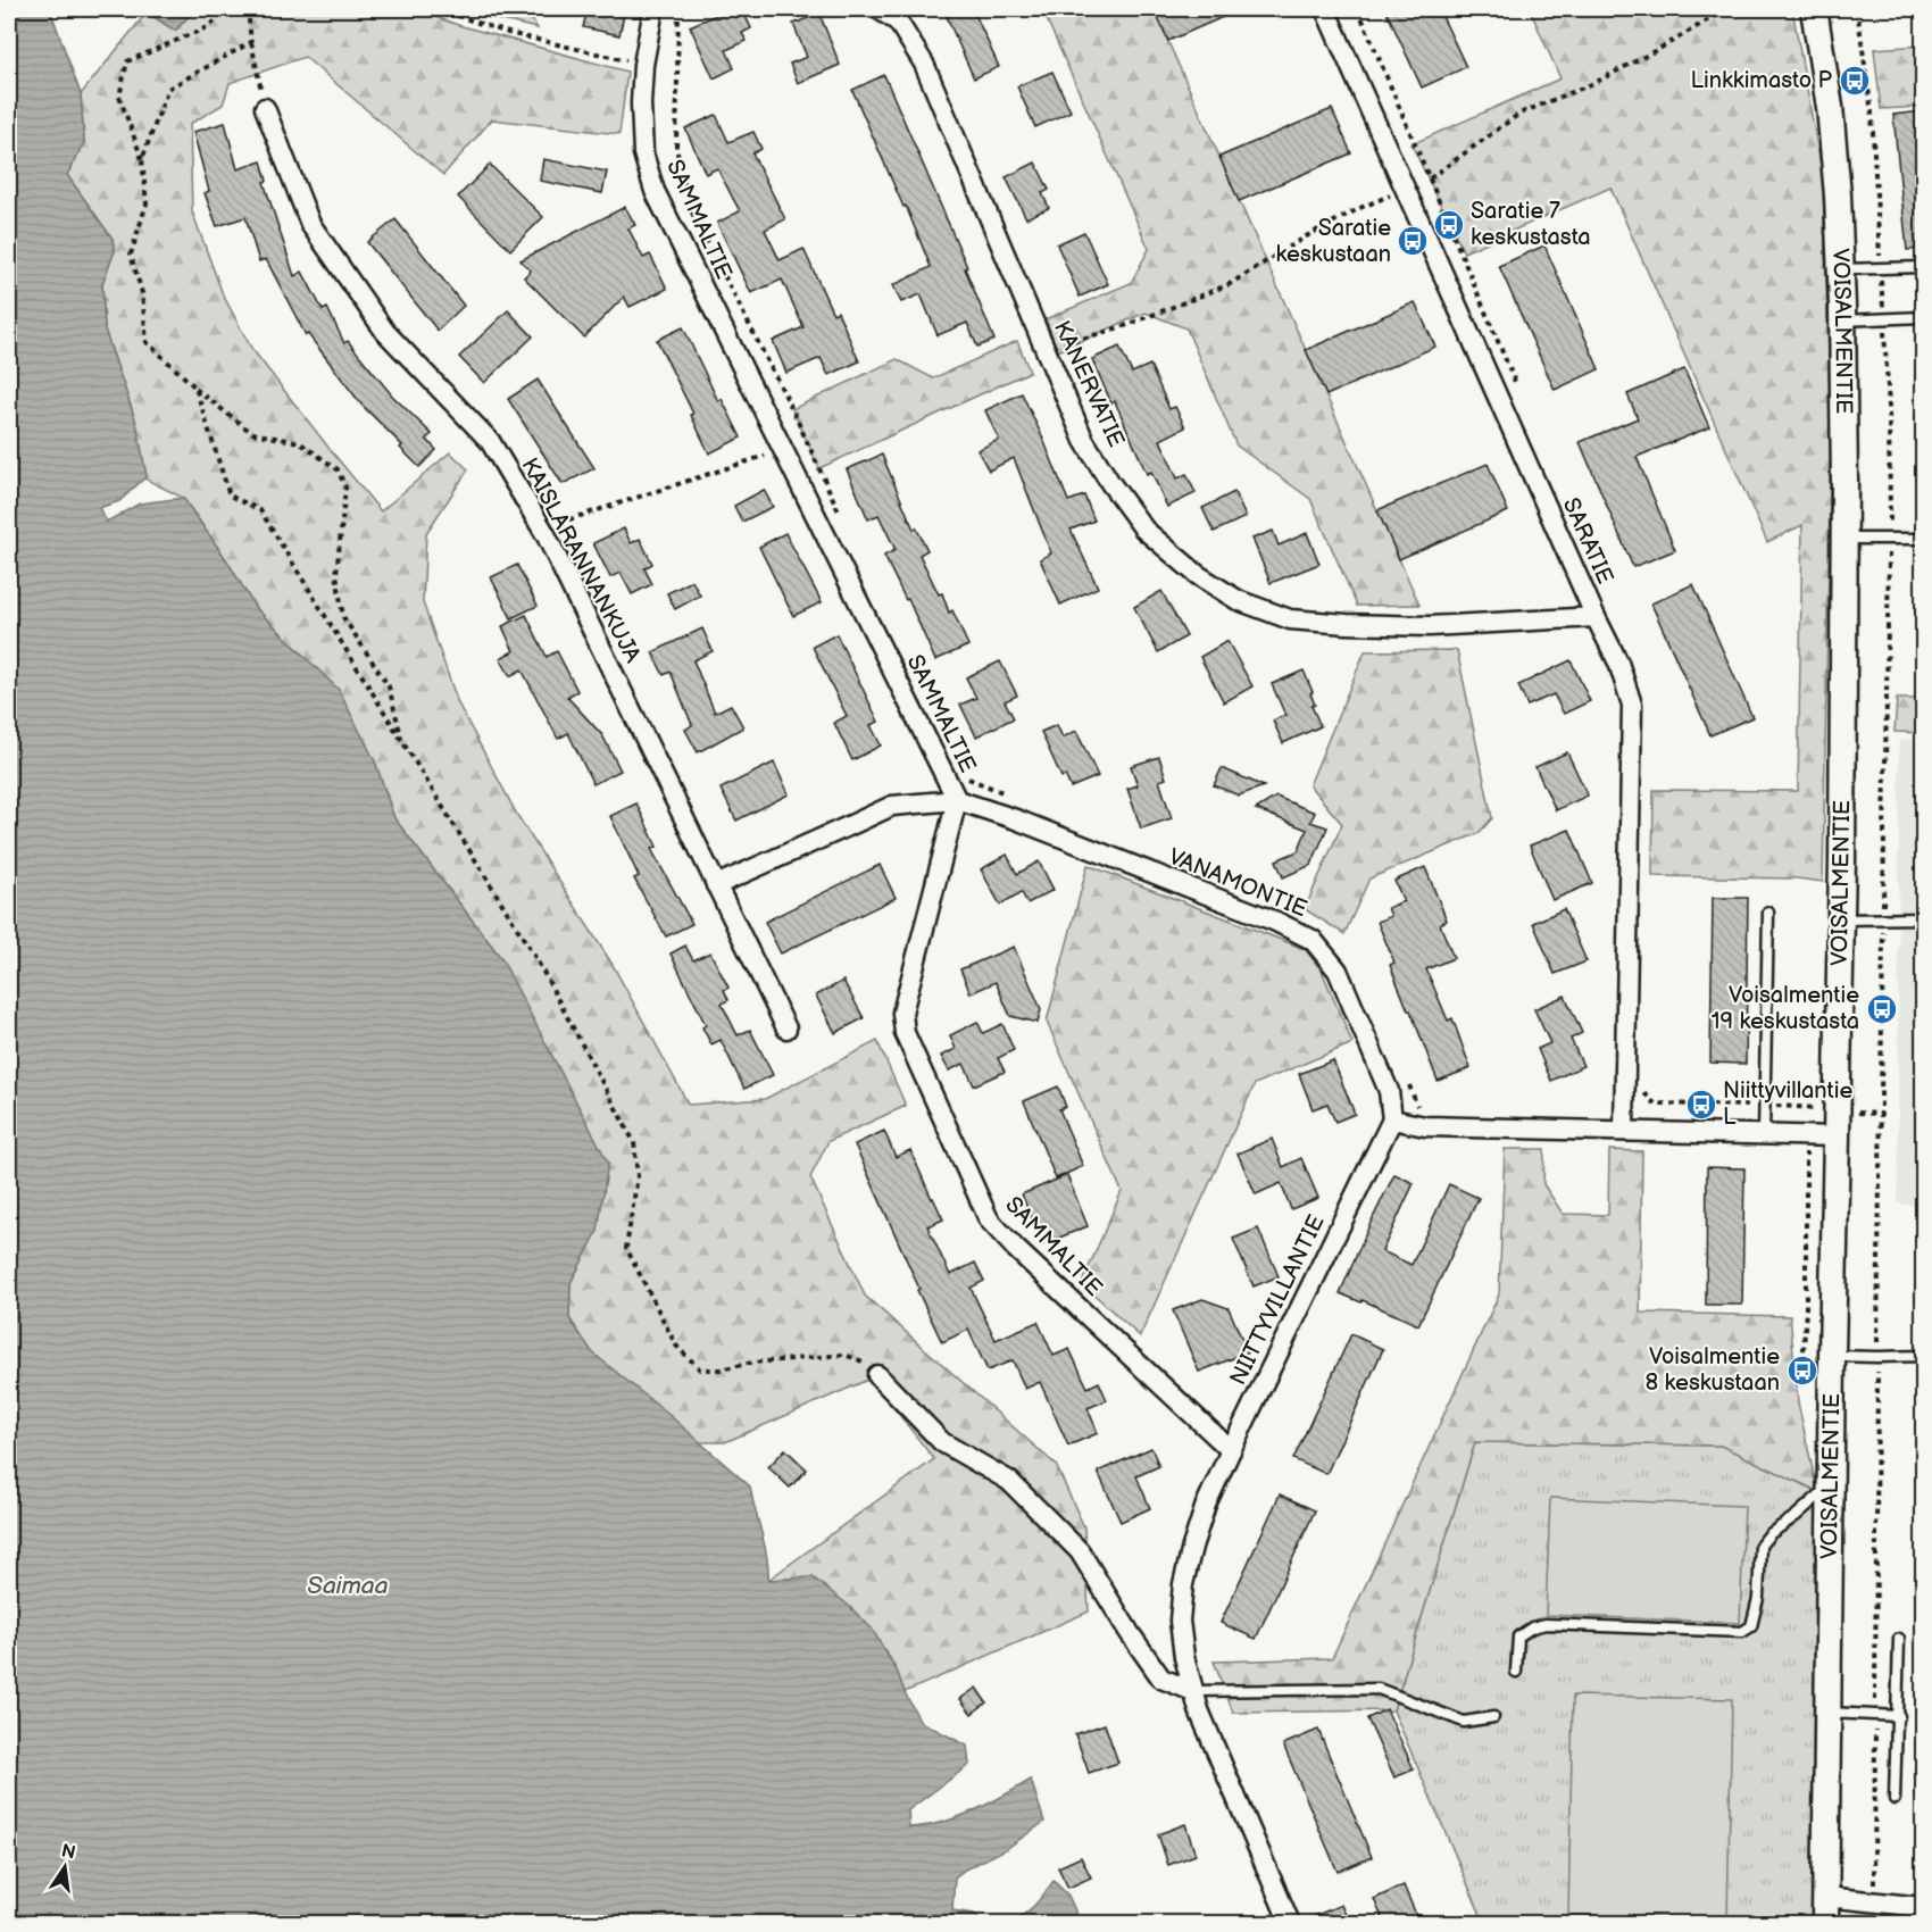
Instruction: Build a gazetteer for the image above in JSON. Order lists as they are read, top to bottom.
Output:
{
  "streets": {
    "street": [
      "SAMMALTIE",
      "VOISALMENTIE",
      "KANERVATIE",
      "SARATIE",
      "KAISLARANNANKUJA",
      "VANAMONTIE",
      "NIITTYVILLANTIE"
    ]
  },
  "crossings": [
    ["SAMMALTIE", "VANAMONTIE"],
    ["SAMMALTIE", "NIITTYVILLANTIE"],
    ["KANERVATIE", "SARATIE"],
    ["VANAMONTIE", "NIITTYVILLANTIE"]
  ],
  "water": ["Saimaa"],
  "places": {
    "bus stop": [
      "Linkkimasto P",
      "Saratie 7 keskustasta",
      "Saratie keskustaan",
      "Voisalmentie 19 keskustasta",
      "Niittyvillantie L",
      "Voisalmentie 8 keskustaan"
    ]
  },
  "north": "top"
}
